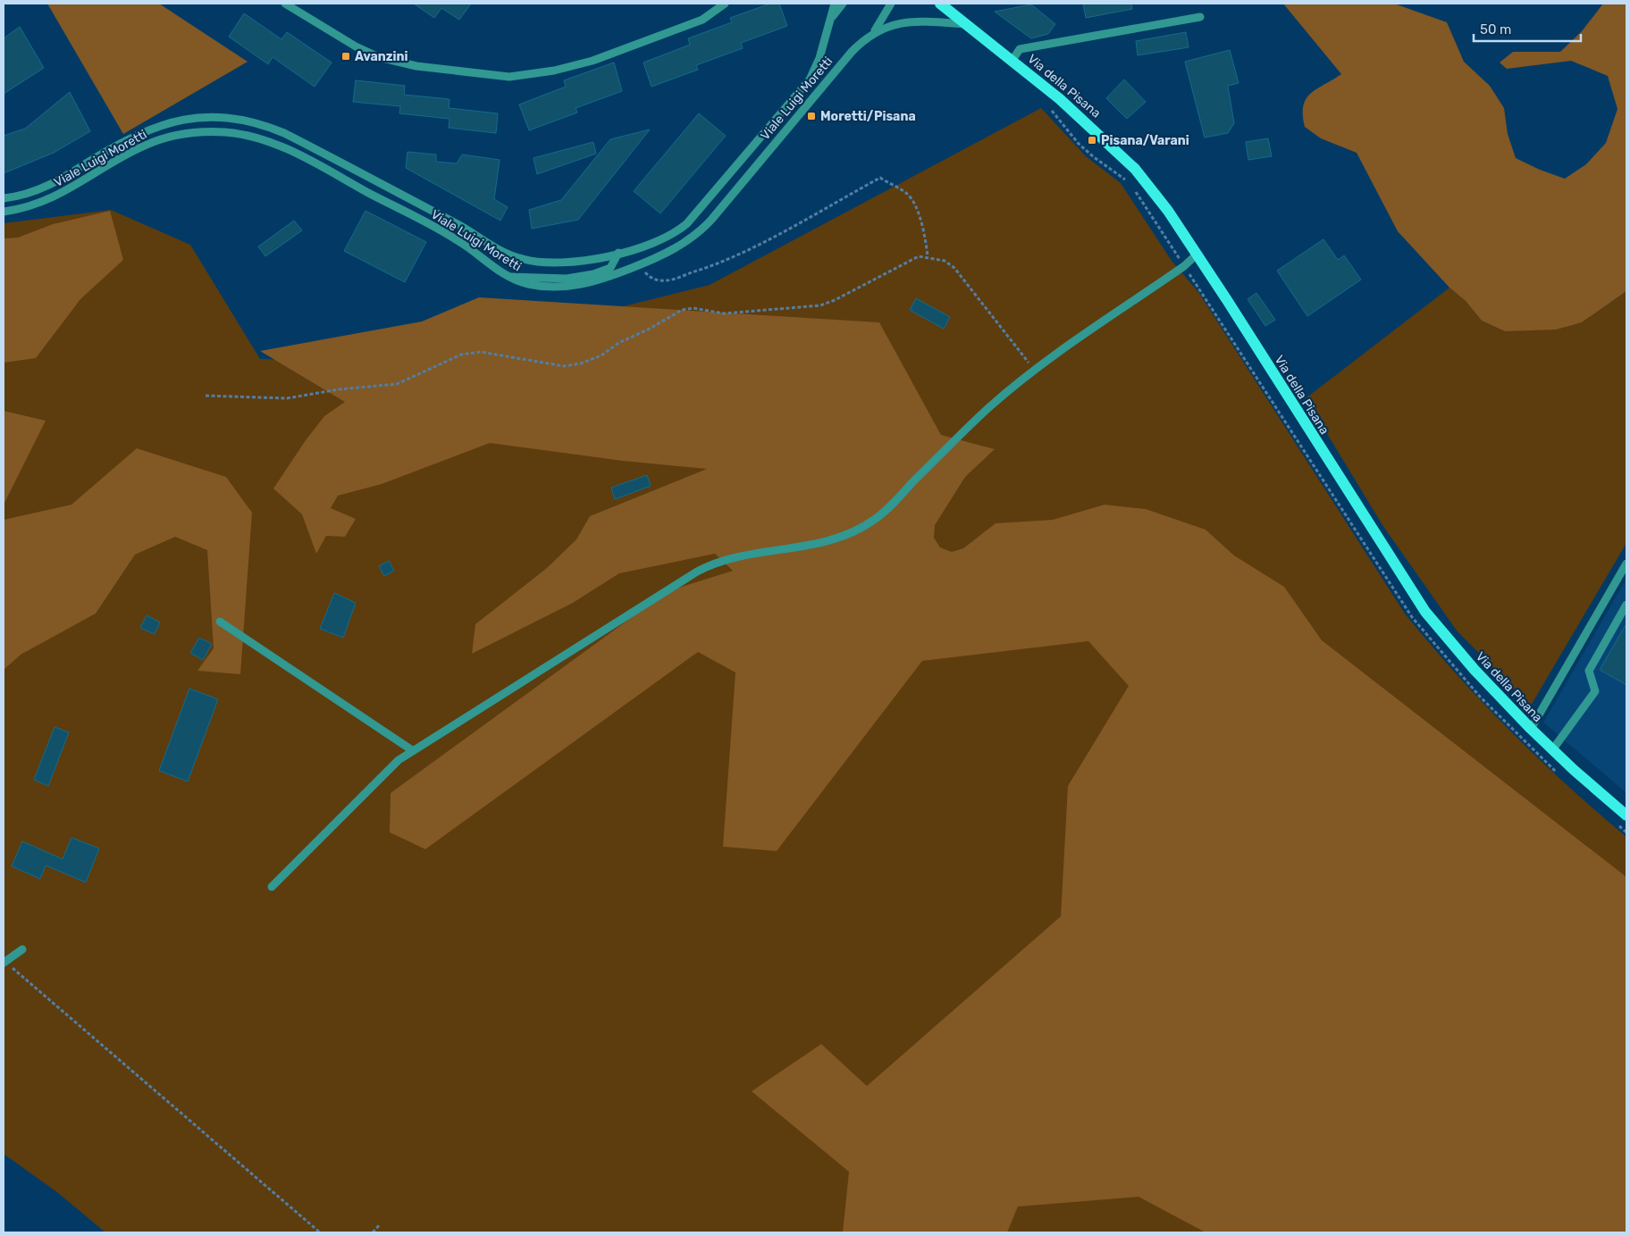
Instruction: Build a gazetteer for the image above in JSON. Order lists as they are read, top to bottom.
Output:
{
  "streets": {
    "main road": ["Via della Pisana"],
    "street": ["Viale Luigi Moretti"]
  },
  "crossings": [
    ["Via della Pisana", "Viale Luigi Moretti"]
  ],
  "places": {
    "transit": ["Avanzini", "Moretti/Pisana", "Pisana/Varani"]
  },
  "scale_bar": "50 m"
}
